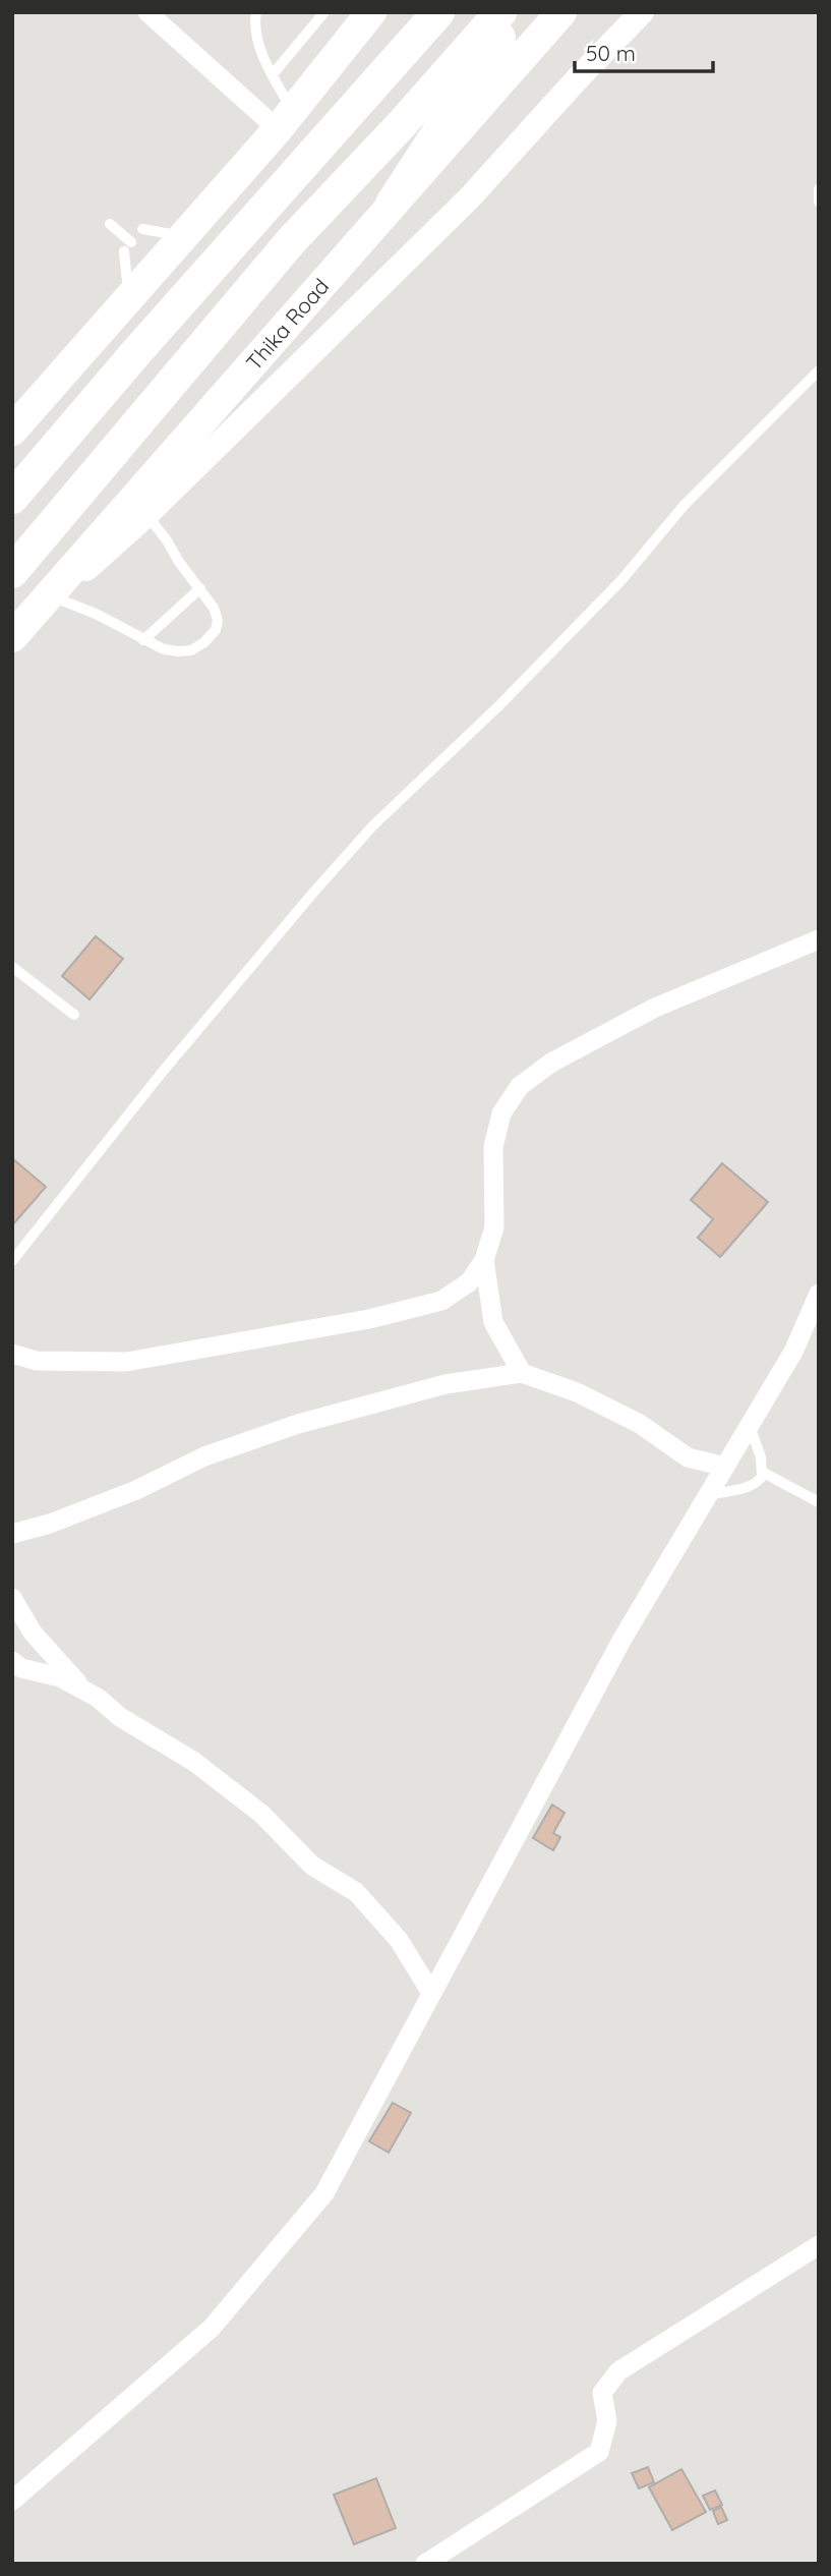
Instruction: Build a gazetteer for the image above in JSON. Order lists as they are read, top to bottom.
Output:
{
  "streets": {
    "main road": ["Thika Road"]
  },
  "scale_bar": "50 m"
}
